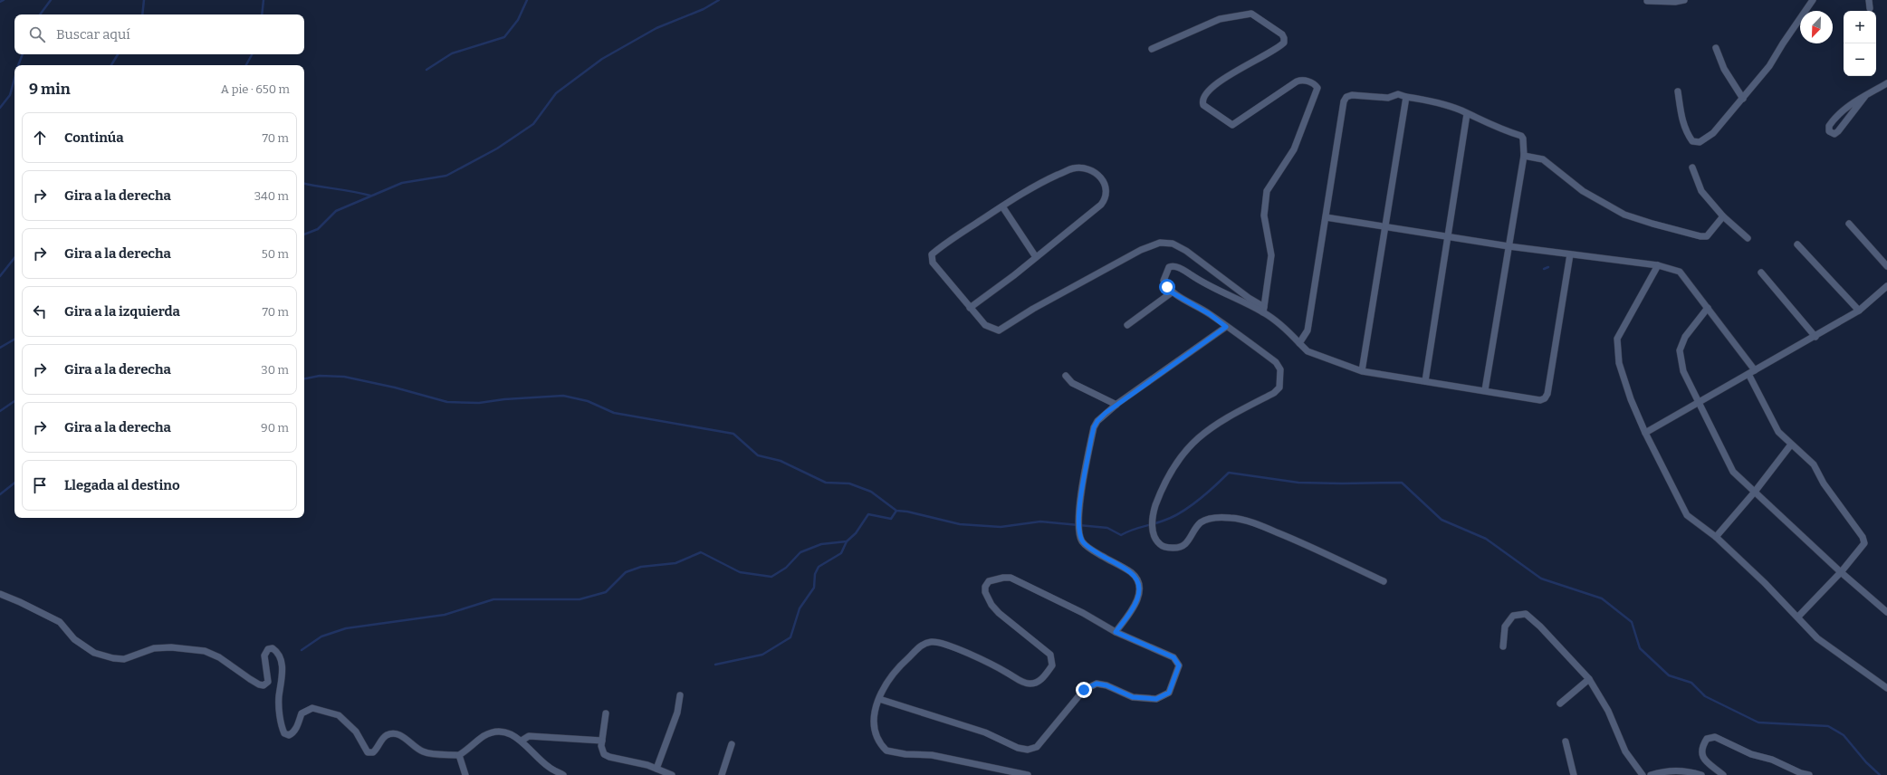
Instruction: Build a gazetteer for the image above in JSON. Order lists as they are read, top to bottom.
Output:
{
  "north": "bottom left",
  "page": {
    "map_buttons": ["+", "−"],
    "search": "Buscar aquí",
    "heading": ["9 min", "A pie · 650 m"],
    "list": [
      ["Continúa", "70 m"],
      ["Gira a la derecha", "340 m"],
      ["Gira a la derecha", "50 m"],
      ["Gira a la izquierda", "70 m"],
      ["Gira a la derecha", "30 m"],
      ["Gira a la derecha", "90 m"],
      "Llegada al destino"
    ]
  }
}
